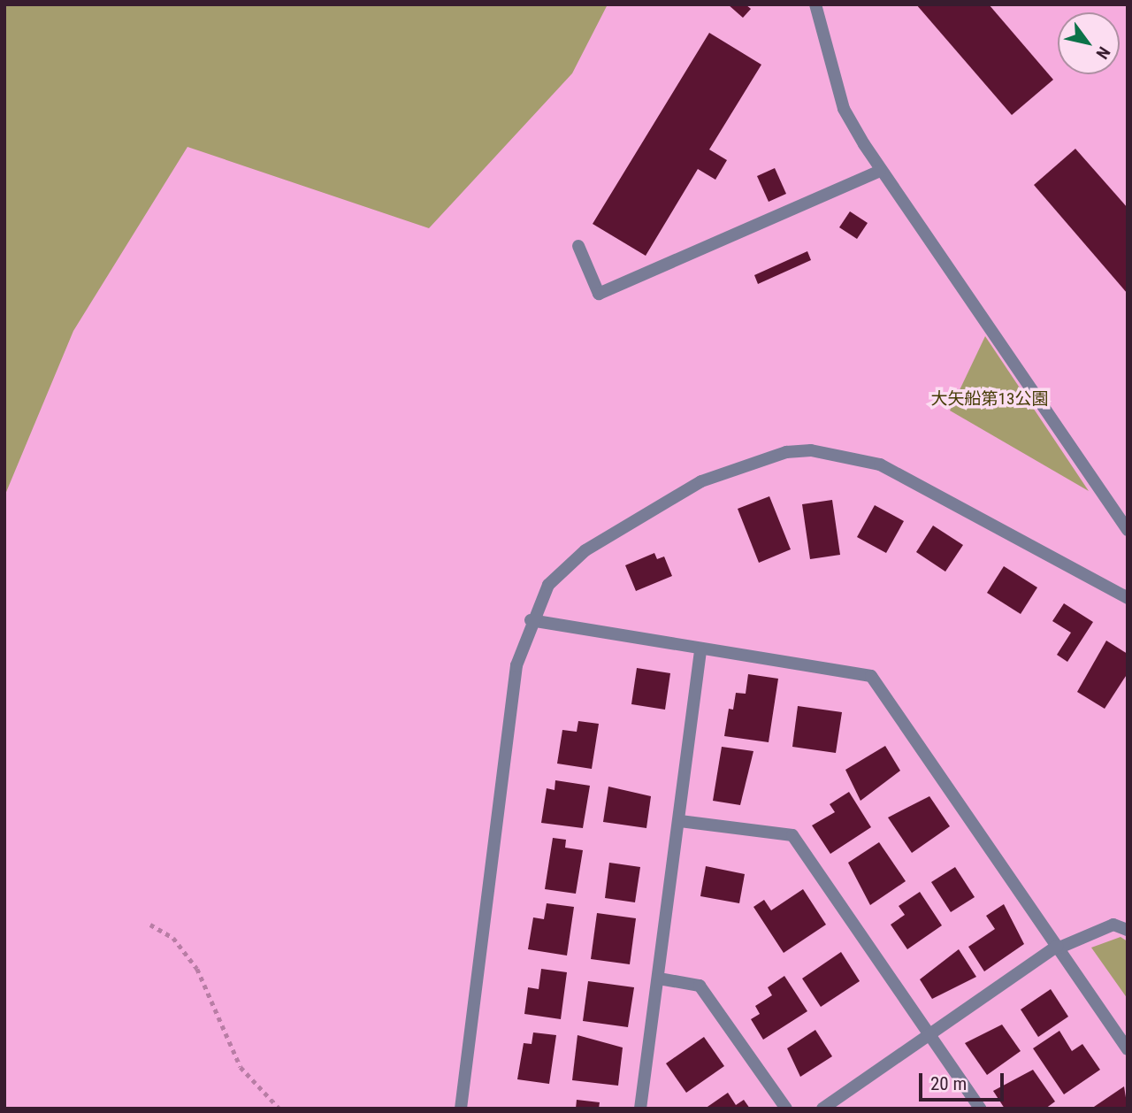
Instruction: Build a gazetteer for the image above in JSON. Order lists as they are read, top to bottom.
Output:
{
  "parks": ["大矢船第13公園"],
  "scale_bar": "20 m",
  "north": "bottom right"
}
